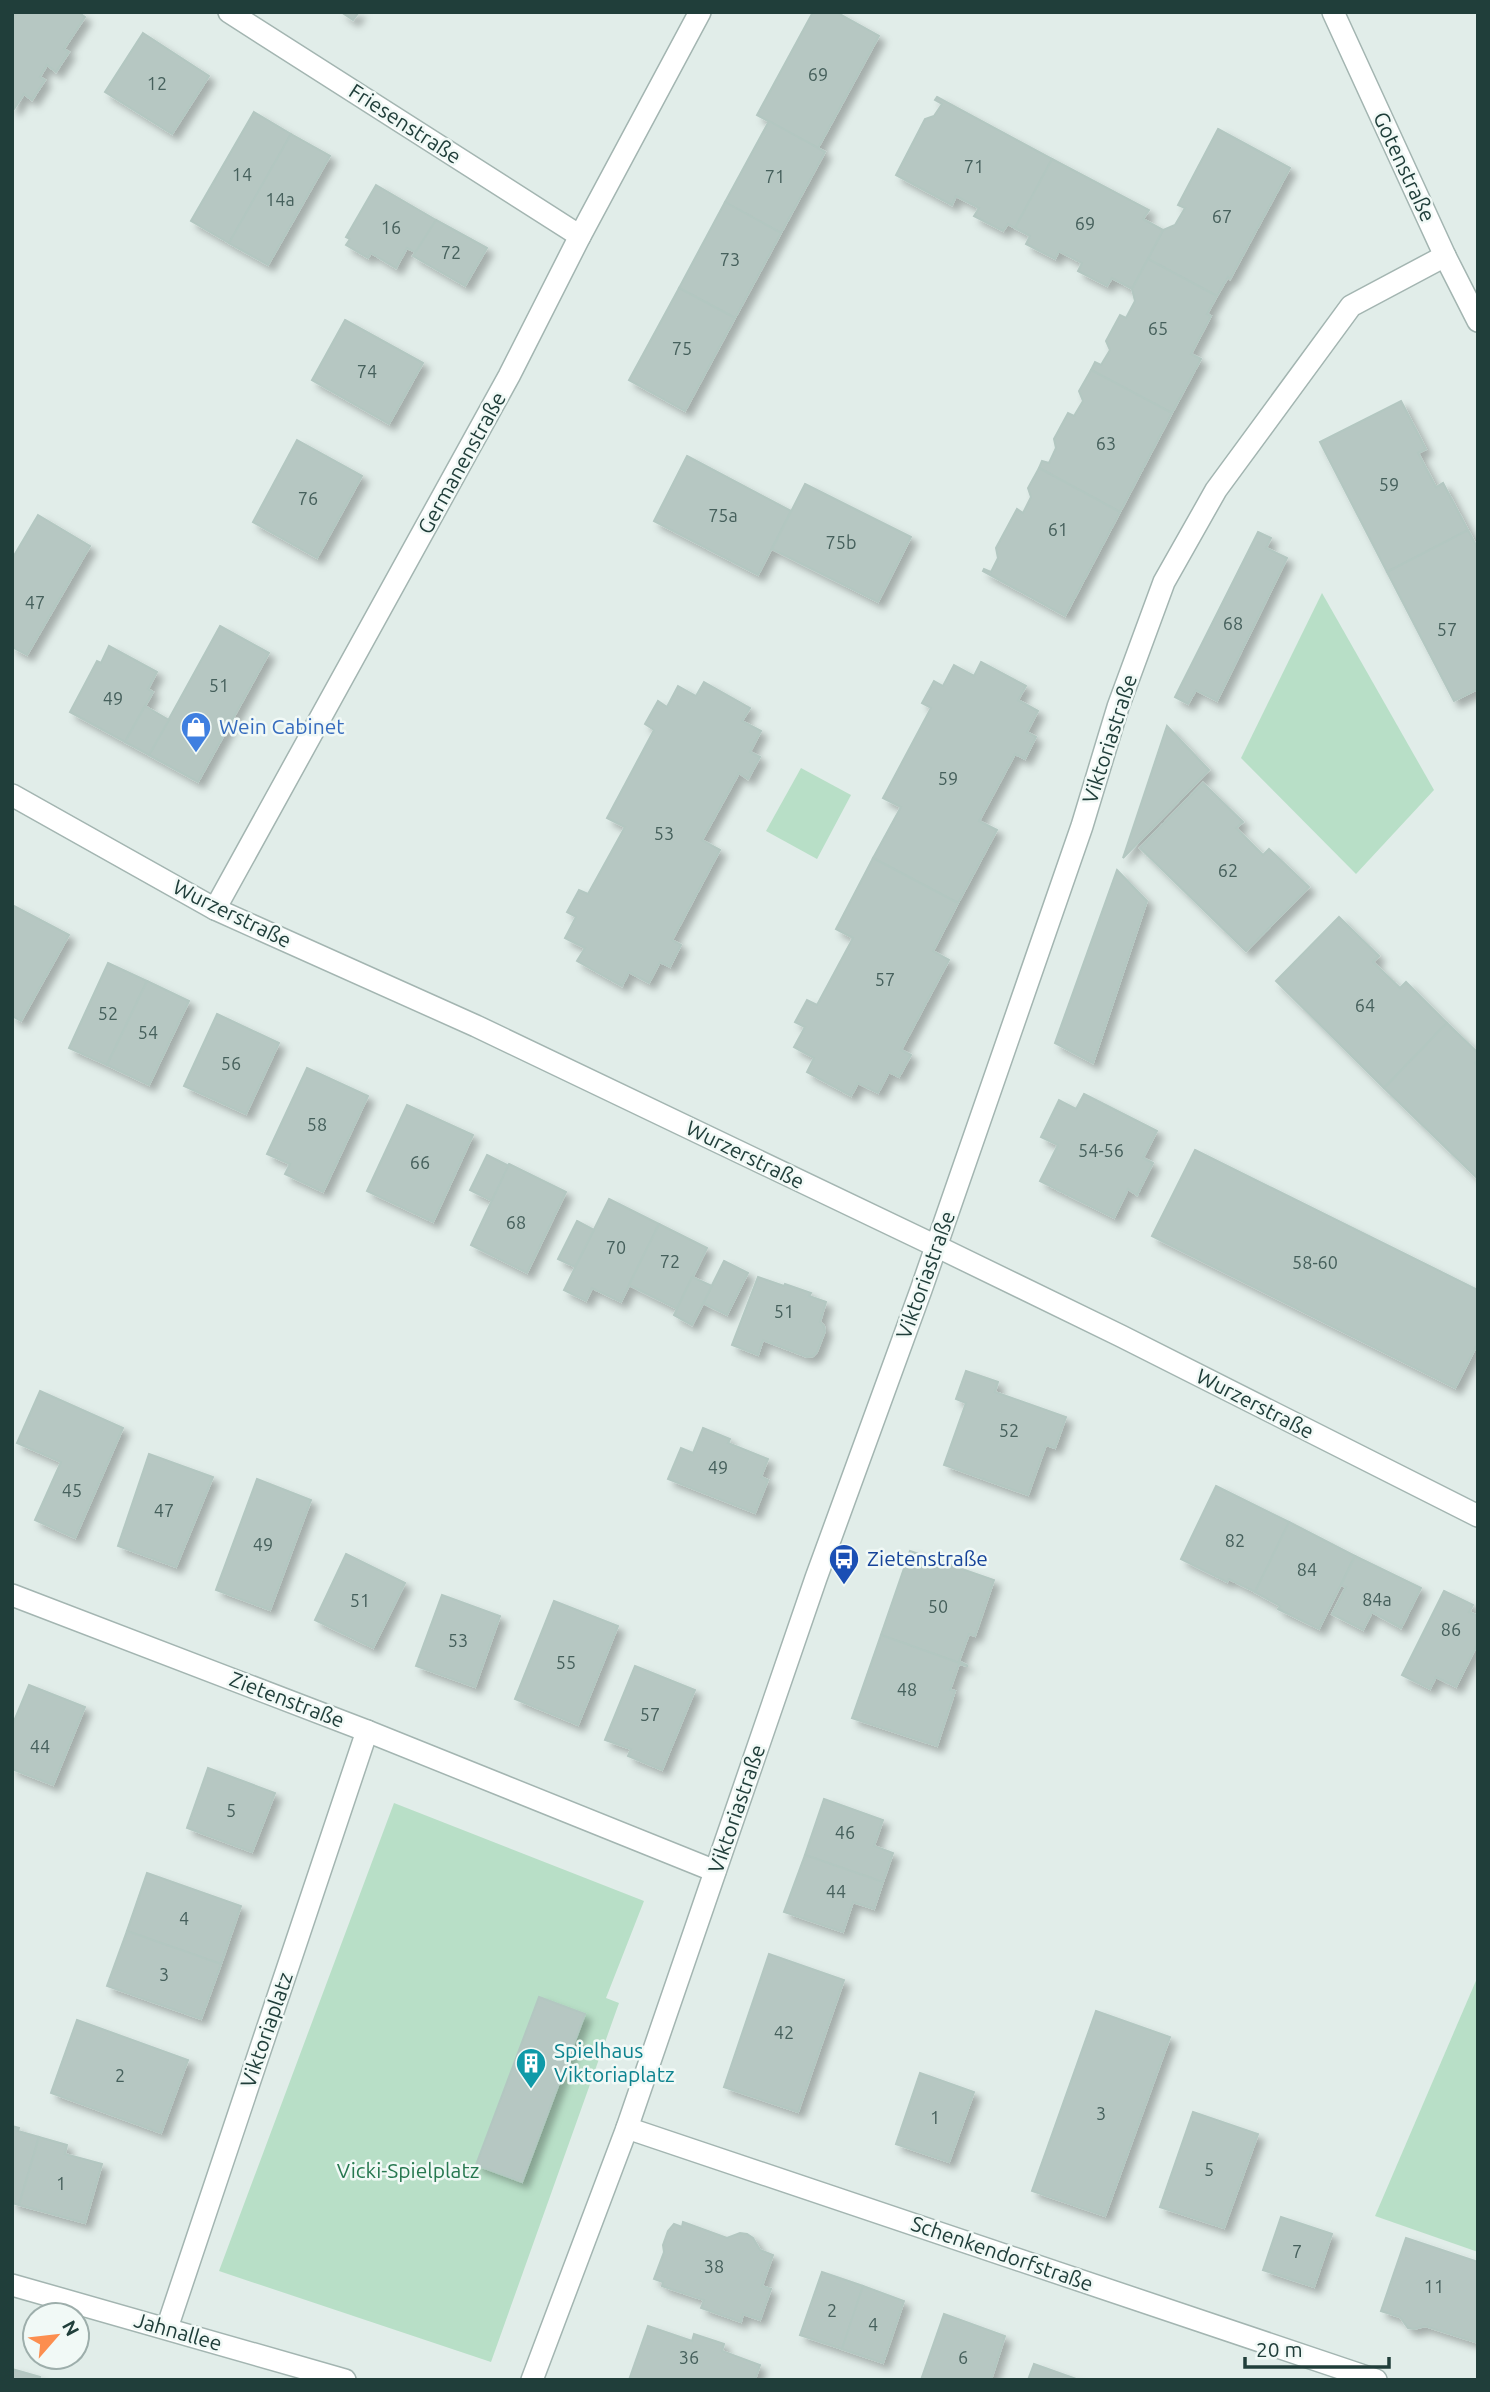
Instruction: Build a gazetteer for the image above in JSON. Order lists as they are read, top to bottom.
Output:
{
  "streets": {
    "street": [
      "Friesenstraße",
      "Gotenstraße",
      "Germanenstraße",
      "Viktoriastraße",
      "Wurzerstraße",
      "Zietenstraße",
      "Viktoriaplatz",
      "Schenkendorfstraße",
      "Jahnallee"
    ]
  },
  "crossings": [
    ["Friesenstraße", "Germanenstraße"],
    ["Gotenstraße", "Viktoriastraße"],
    ["Germanenstraße", "Wurzerstraße"],
    ["Viktoriastraße", "Wurzerstraße"],
    ["Viktoriastraße", "Zietenstraße"],
    ["Viktoriastraße", "Schenkendorfstraße"],
    ["Zietenstraße", "Viktoriaplatz"],
    ["Viktoriaplatz", "Jahnallee"]
  ],
  "parks": ["Vicki-Spielplatz"],
  "places": {
    "shop": ["Wein Cabinet"],
    "bus stop": ["Zietenstraße"],
    "building": ["Spielhaus Viktoriaplatz"]
  },
  "house_numbers": [
    "69",
    "12",
    "71",
    "14",
    "71",
    "14a",
    "67",
    "69",
    "16",
    "72",
    "73",
    "65",
    "75",
    "74",
    "63",
    "59",
    "76",
    "75a",
    "61",
    "75b",
    "47",
    "68",
    "57",
    "51",
    "49",
    "59",
    "53",
    "62",
    "57",
    "64",
    "52",
    "54",
    "56",
    "58",
    "54-56",
    "66",
    "68",
    "70",
    "72",
    "58-60",
    "51",
    "52",
    "49",
    "45",
    "47",
    "82",
    "49",
    "84",
    "84a",
    "51",
    "50",
    "86",
    "53",
    "55",
    "48",
    "57",
    "44",
    "5",
    "46",
    "44",
    "4",
    "3",
    "42",
    "2",
    "3",
    "1",
    "5",
    "1",
    "7",
    "38",
    "11",
    "2",
    "4",
    "36",
    "6"
  ],
  "scale_bar": "20 m",
  "north": "top right"
}
